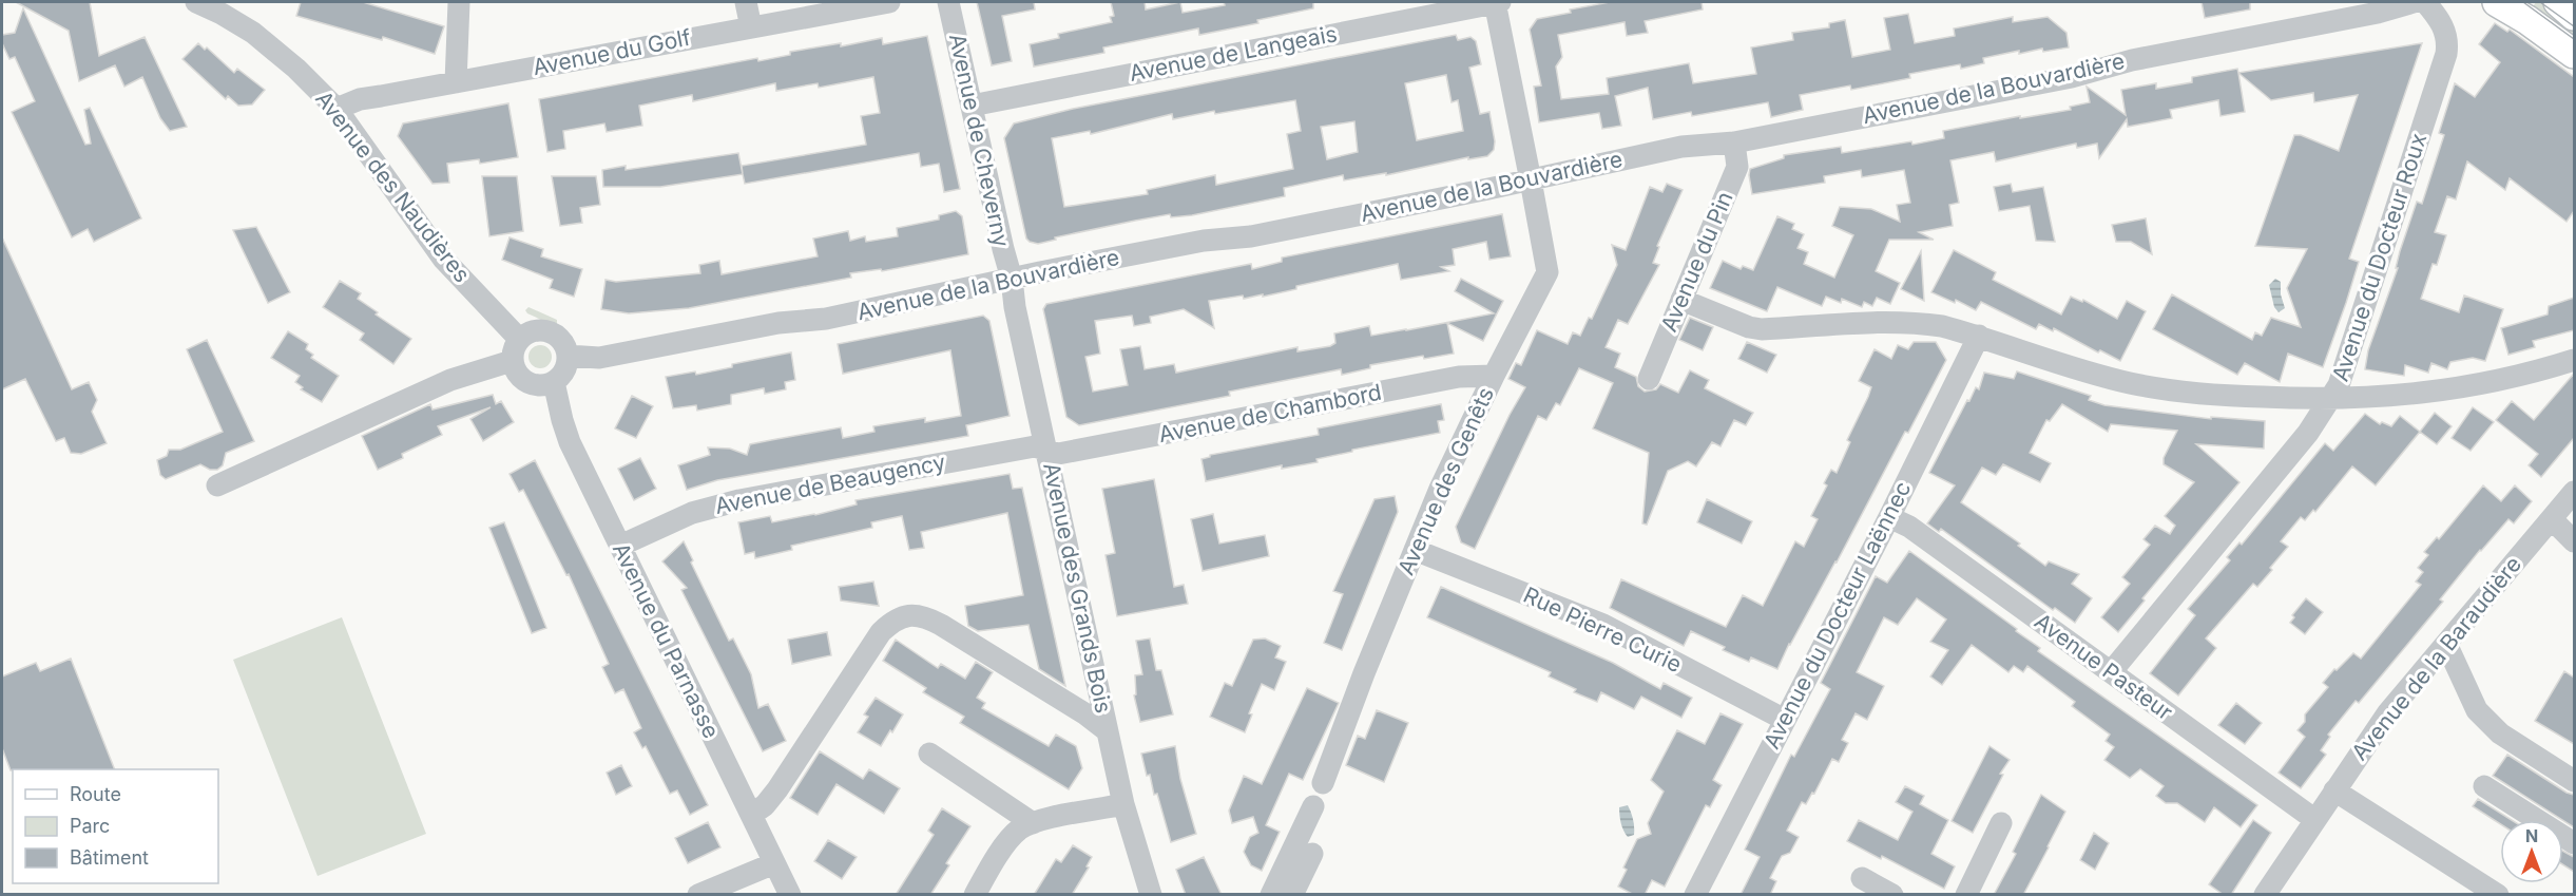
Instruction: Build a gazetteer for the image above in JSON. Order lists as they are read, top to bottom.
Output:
{
  "streets": {
    "street": [
      "Avenue du Golf",
      "Avenue de Langeais",
      "Avenue de la Bouvardière",
      "Avenue de Cheverny",
      "Avenue des Naudières",
      "Avenue du Docteur Roux",
      "Avenue du Pin",
      "Avenue de Chambord",
      "Avenue des Genêts",
      "Avenue de Beaugency",
      "Avenue des Grands Bois",
      "Avenue du Docteur Laënnec",
      "Rue Pierre Curie",
      "Avenue du Parnasse",
      "Avenue de la Baraudière",
      "Avenue Pasteur"
    ]
  },
  "crossings": [
    ["Avenue du Golf", "Avenue des Naudières"],
    ["Avenue de Langeais", "Avenue de Cheverny"],
    ["Avenue de Langeais", "Avenue des Genêts"],
    ["Avenue de la Bouvardière", "Avenue de Cheverny"],
    ["Avenue de la Bouvardière", "Avenue des Naudières"],
    ["Avenue de la Bouvardière", "Avenue du Pin"],
    ["Avenue de la Bouvardière", "Avenue des Genêts"],
    ["Avenue de la Bouvardière", "Avenue des Grands Bois"],
    ["Avenue de la Bouvardière", "Avenue du Parnasse"],
    ["Avenue de Cheverny", "Avenue des Grands Bois"],
    ["Avenue des Naudières", "Avenue du Parnasse"],
    ["Avenue du Docteur Roux", "Avenue Pasteur"],
    ["Avenue de Chambord", "Avenue des Genêts"],
    ["Avenue de Chambord", "Avenue de Beaugency"],
    ["Avenue de Chambord", "Avenue des Grands Bois"],
    ["Avenue des Genêts", "Rue Pierre Curie"],
    ["Avenue de Beaugency", "Avenue des Grands Bois"],
    ["Avenue de Beaugency", "Avenue du Parnasse"],
    ["Avenue du Docteur Laënnec", "Rue Pierre Curie"],
    ["Avenue du Docteur Laënnec", "Avenue Pasteur"],
    ["Avenue de la Baraudière", "Avenue Pasteur"]
  ],
  "legend": ["Route", "Parc", "Bâtiment"],
  "north": "top"
}
